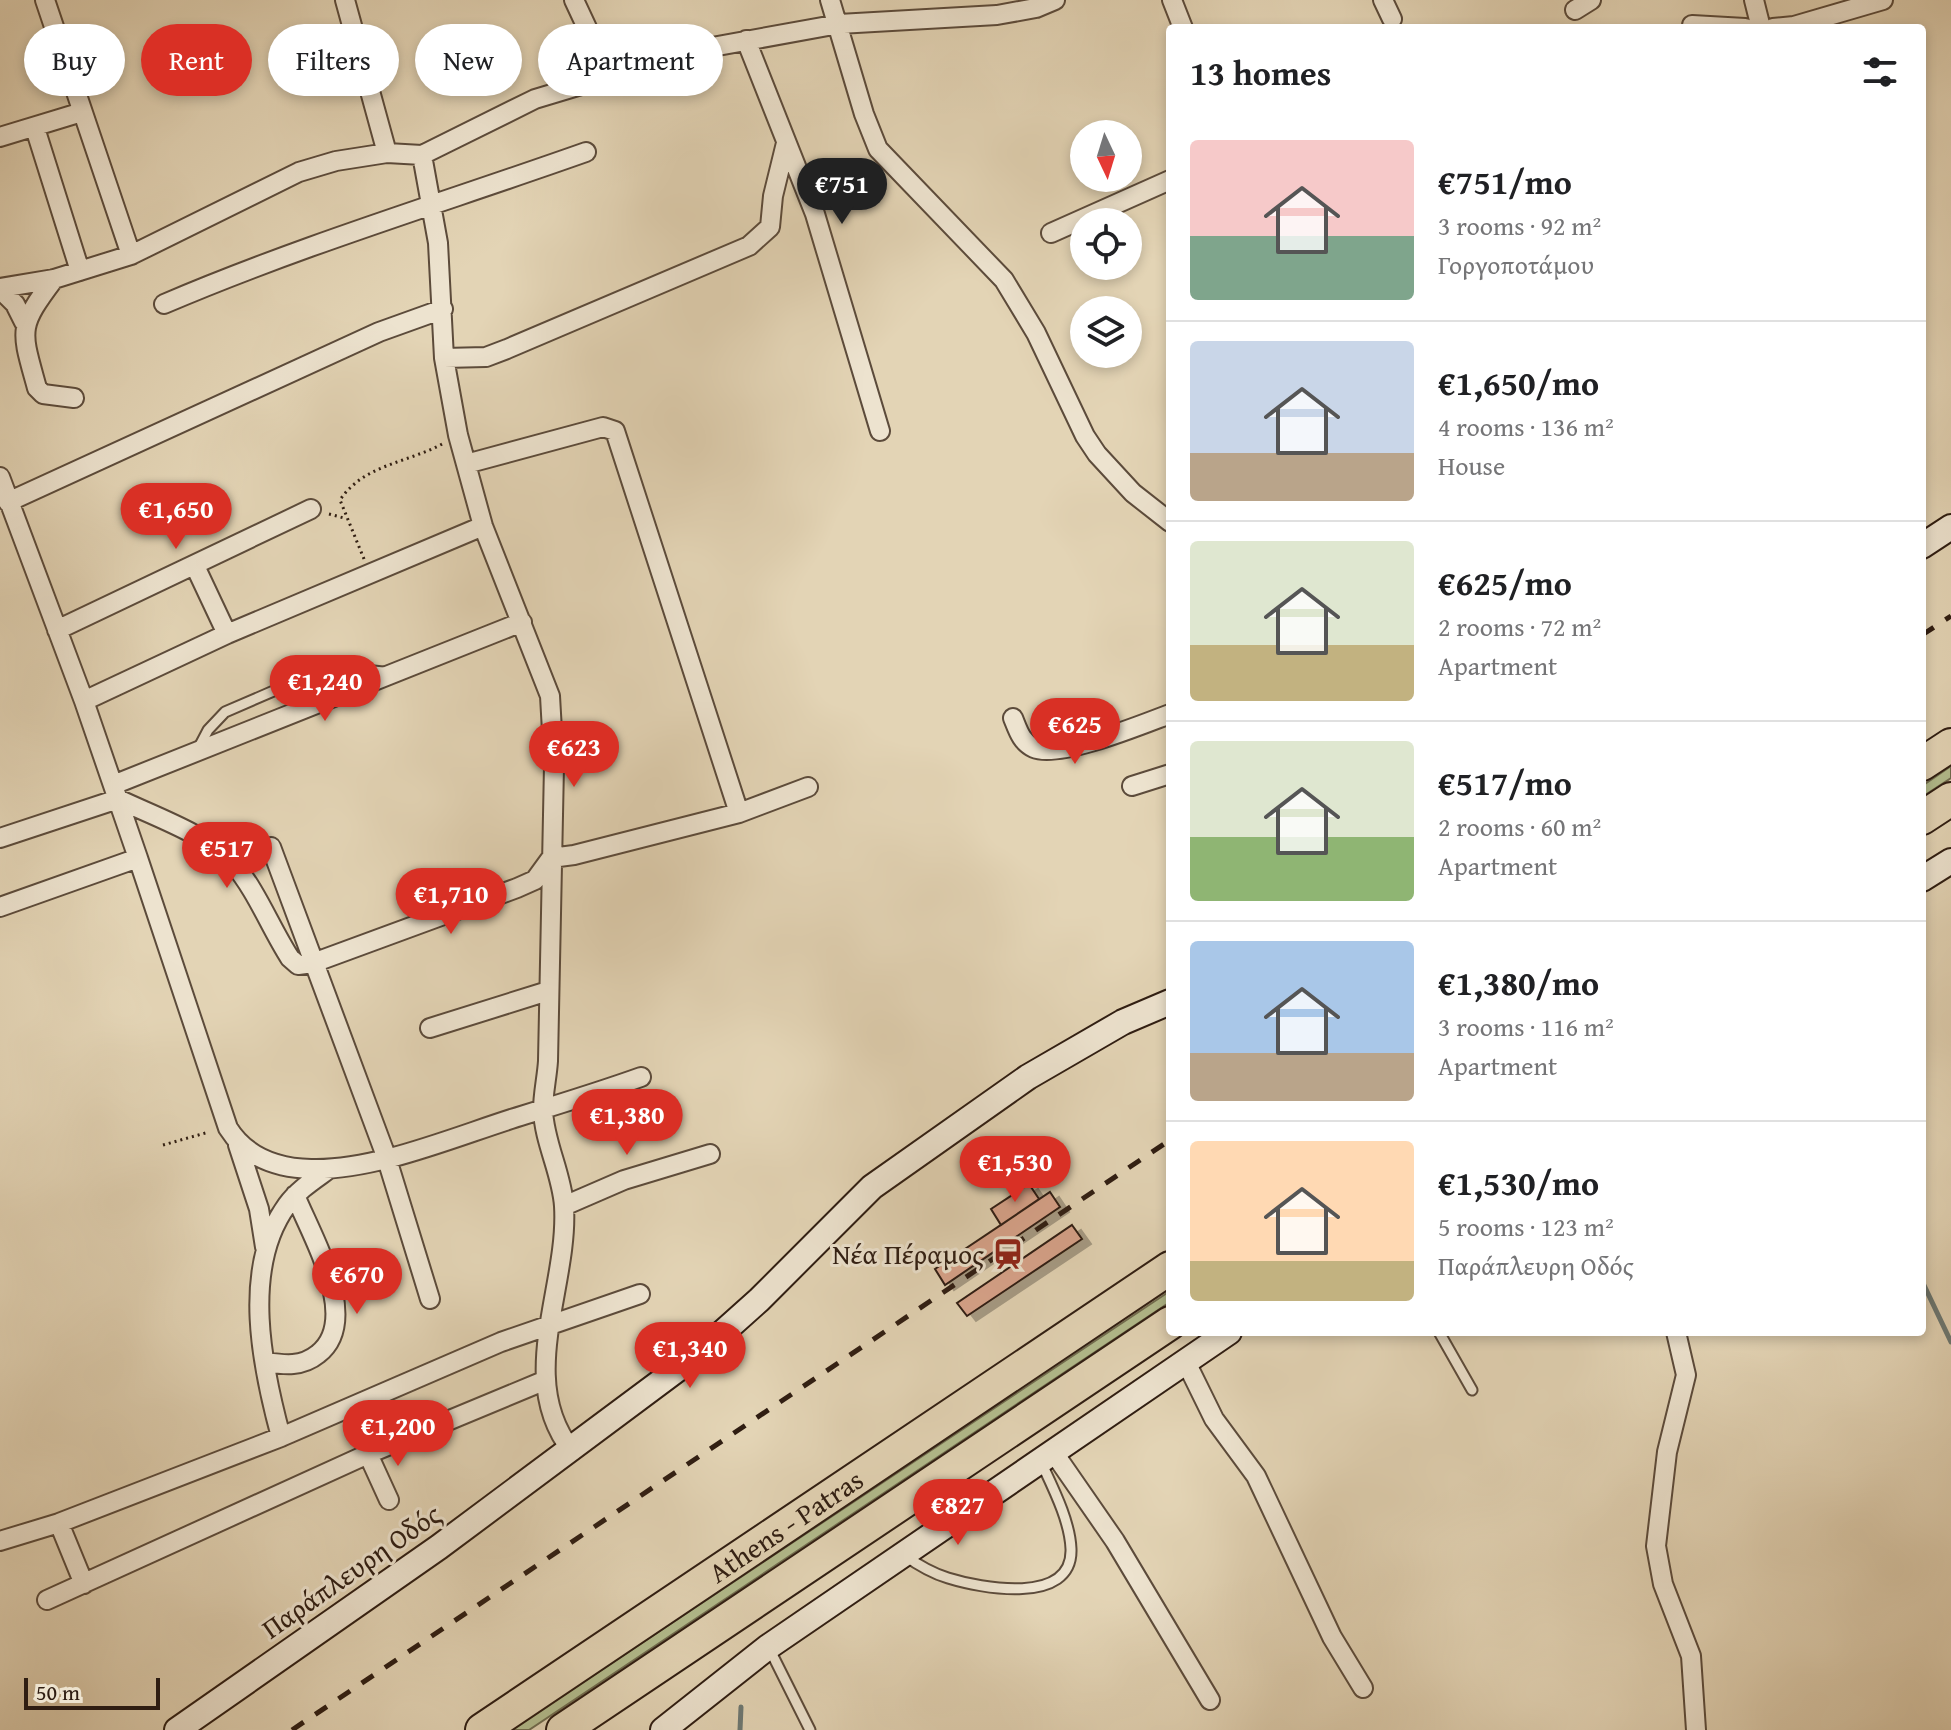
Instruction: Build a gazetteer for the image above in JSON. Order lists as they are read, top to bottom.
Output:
{
  "streets": {
    "highway": ["Athens - Patras"],
    "main road": ["Παράπλευρη Οδός"]
  },
  "places": {
    "station": ["Νέα Πέραμος"]
  },
  "scale_bar": "50 m",
  "north": "bottom",
  "page": {
    "chip": [
      "Buy",
      "Rent",
      "Filters",
      "New",
      "Apartment"
    ],
    "heading": "13 homes",
    "list": [
      {
        "name": "€751/mo",
        "note": "3 rooms · 92 m² · Γοργοποτάμου"
      },
      {
        "name": "€1,650/mo",
        "note": "4 rooms · 136 m² · House"
      },
      {
        "name": "€625/mo",
        "note": "2 rooms · 72 m² · Apartment"
      },
      {
        "name": "€517/mo",
        "note": "2 rooms · 60 m² · Apartment"
      },
      {
        "name": "€1,380/mo",
        "note": "3 rooms · 116 m² · Apartment"
      },
      {
        "name": "€1,530/mo",
        "note": "5 rooms · 123 m² · Παράπλευρη Οδός"
      }
    ],
    "price": [
      "€751",
      "€1,650",
      "€1,240",
      "€625",
      "€623",
      "€517",
      "€1,710",
      "€1,380",
      "€1,530",
      "€670",
      "€1,340",
      "€1,200",
      "€827"
    ],
    "scale": "50 m"
  }
}
